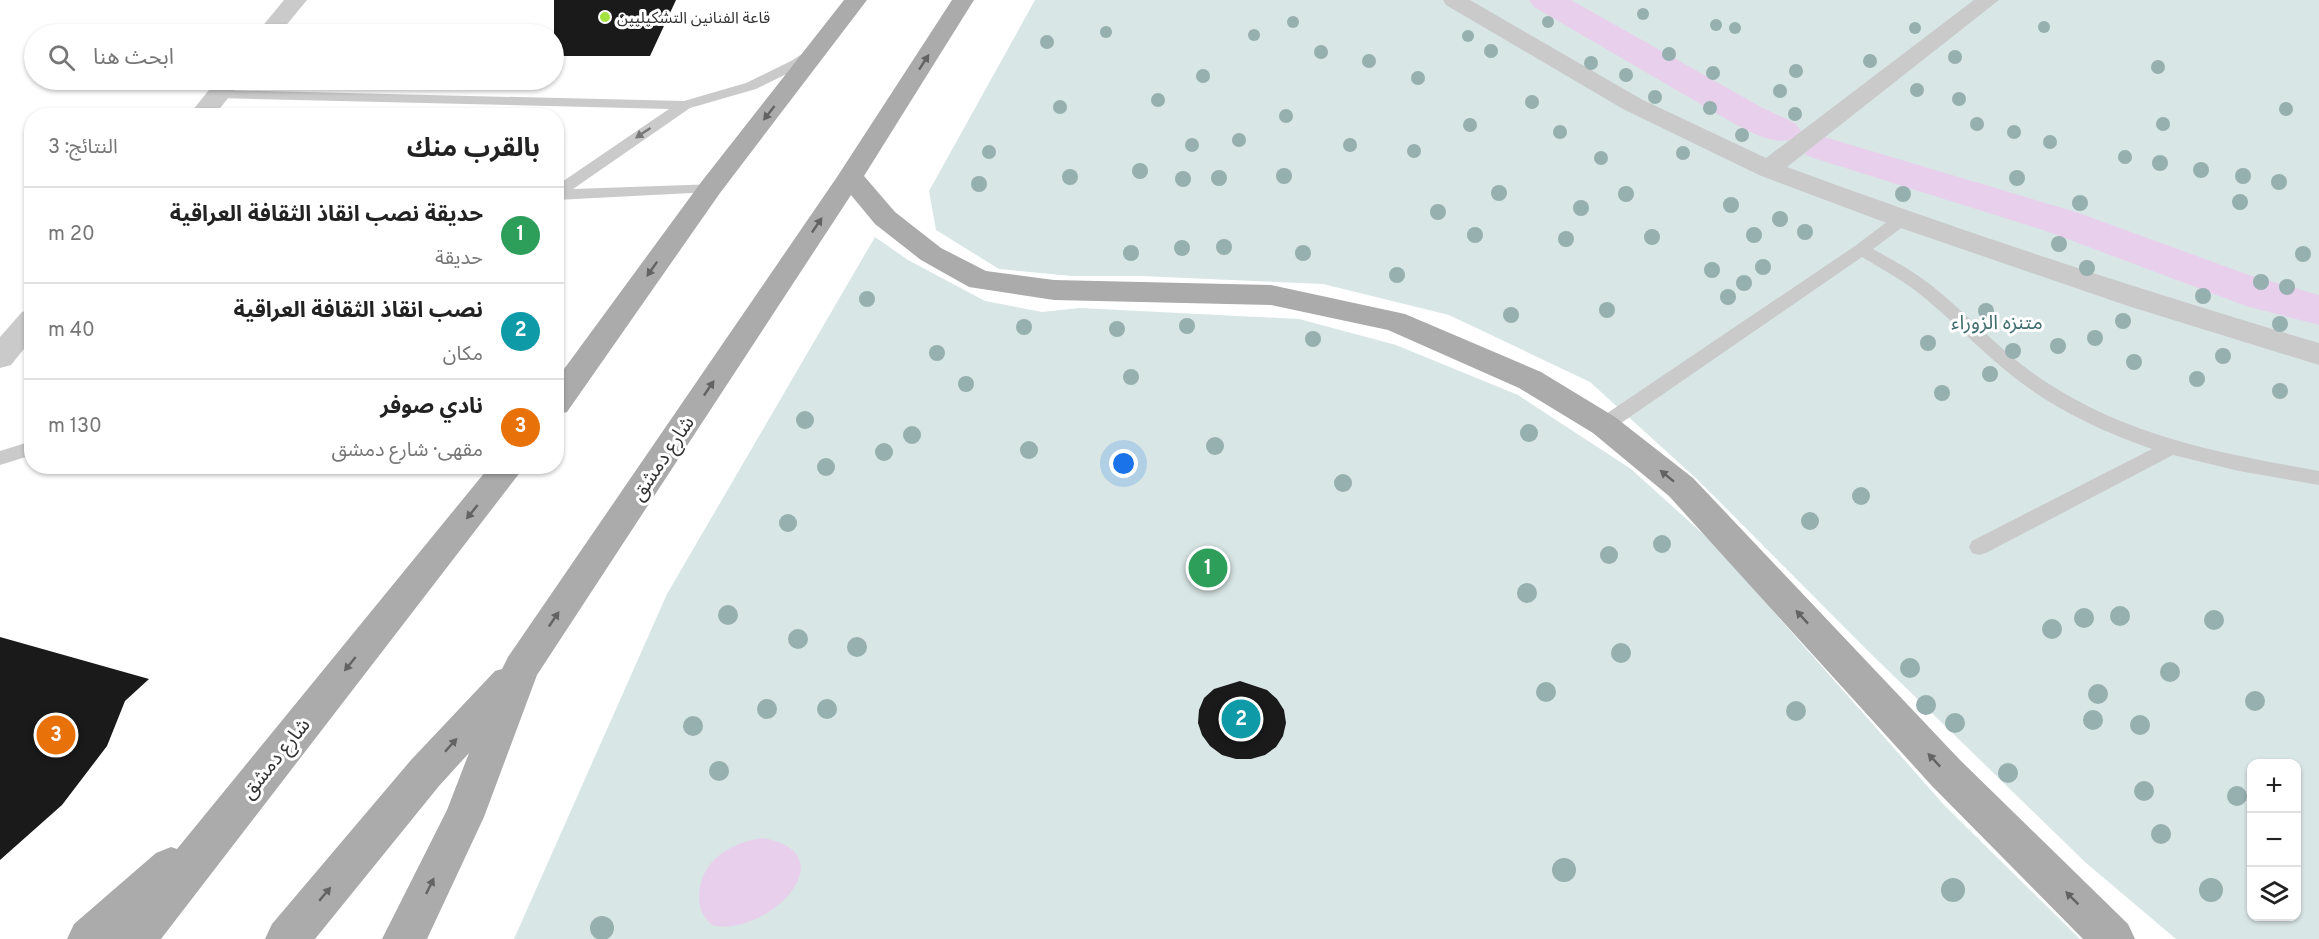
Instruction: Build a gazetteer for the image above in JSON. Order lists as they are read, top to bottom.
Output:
{
  "streets": {
    "main road": ["شارع دمشق"]
  },
  "parks": ["متنزه الزوراء"],
  "places": ["قاعة الفنانين التشكيليين"],
  "page": {
    "search": "ابحث هنا",
    "heading": ["بالقرب منك", "النتائج: 3"],
    "list": [
      {
        "mark": "1",
        "name": "حديقة نصب انقاذ الثقافة العراقية",
        "note": "حديقة",
        "value": "20 m"
      },
      {
        "mark": "2",
        "name": "نصب انقاذ الثقافة العراقية",
        "note": "مكان",
        "value": "40 m"
      },
      {
        "mark": "3",
        "name": "نادي صوفر",
        "note": "مقهى · شارع دمشق",
        "value": "130 m"
      }
    ],
    "pins": ["1", "2", "3"],
    "map_buttons": ["+", "−"]
  }
}
